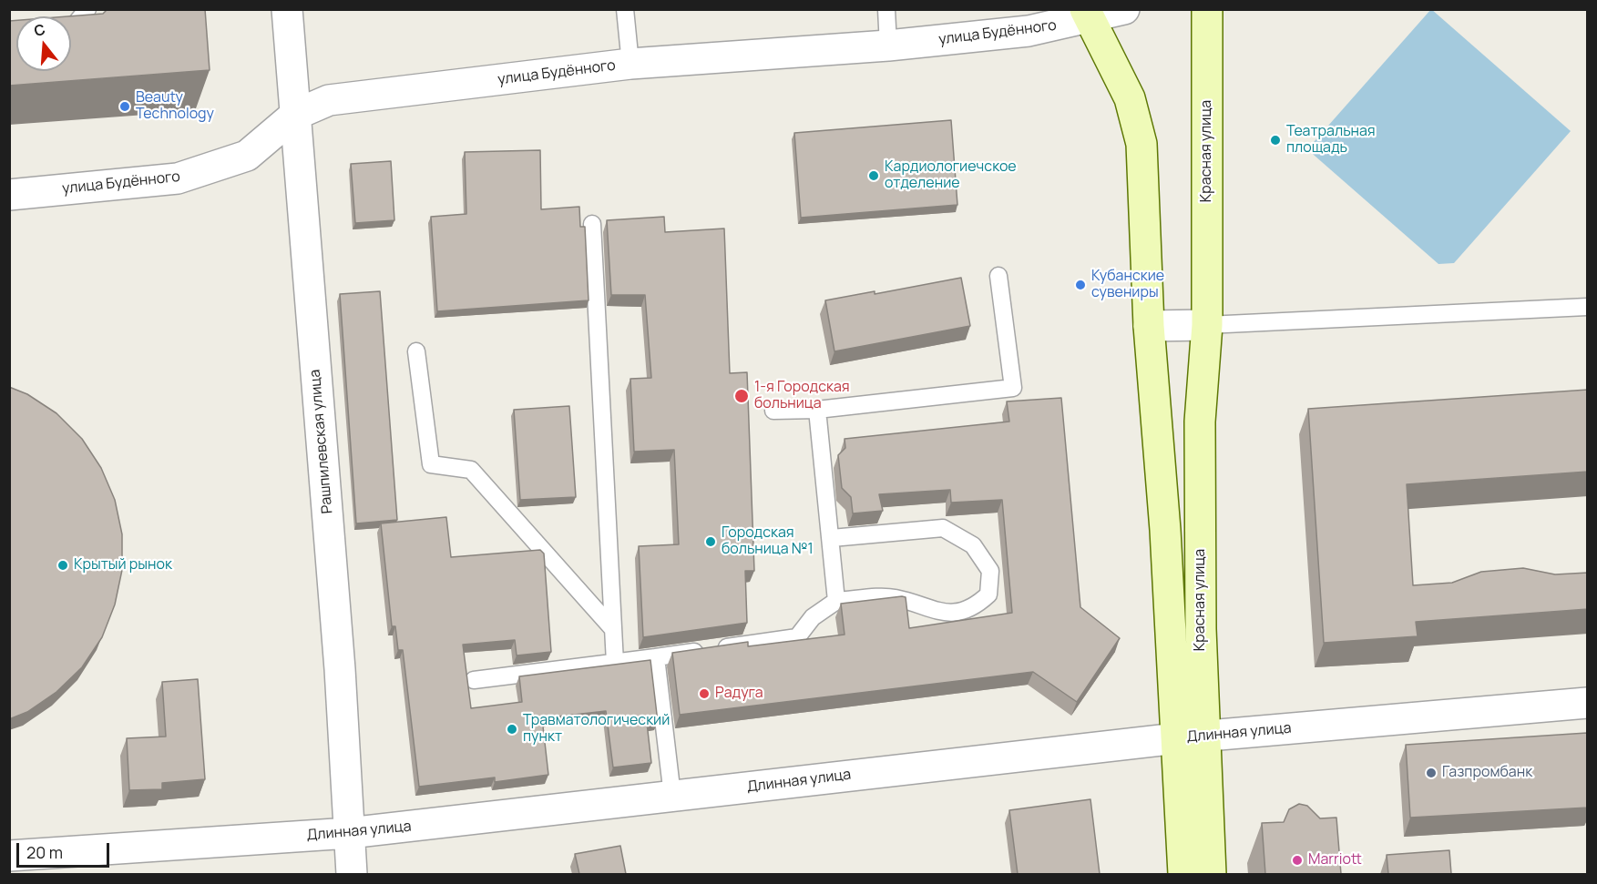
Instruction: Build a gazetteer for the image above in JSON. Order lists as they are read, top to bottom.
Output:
{
  "streets": {
    "main road": ["Красная улица"],
    "street": ["улица Будённого", "Рашпилевская улица", "Длинная улица"]
  },
  "crossings": [
    ["улица Будённого", "Красная улица"],
    ["улица Будённого", "Рашпилевская улица"],
    ["Красная улица", "Длинная улица"],
    ["Рашпилевская улица", "Длинная улица"]
  ],
  "places": [
    "Beauty Technology",
    "Театральная площадь",
    "Кардиологиечское отделение",
    "Кубанские сувениры",
    "1-я Городская больница",
    "Городская больница №1",
    "Крытый рынок",
    "Радуга",
    "Травматологический пункт",
    "Газпромбанк",
    "Marriott"
  ],
  "scale_bar": "20 m",
  "north": "top"
}
